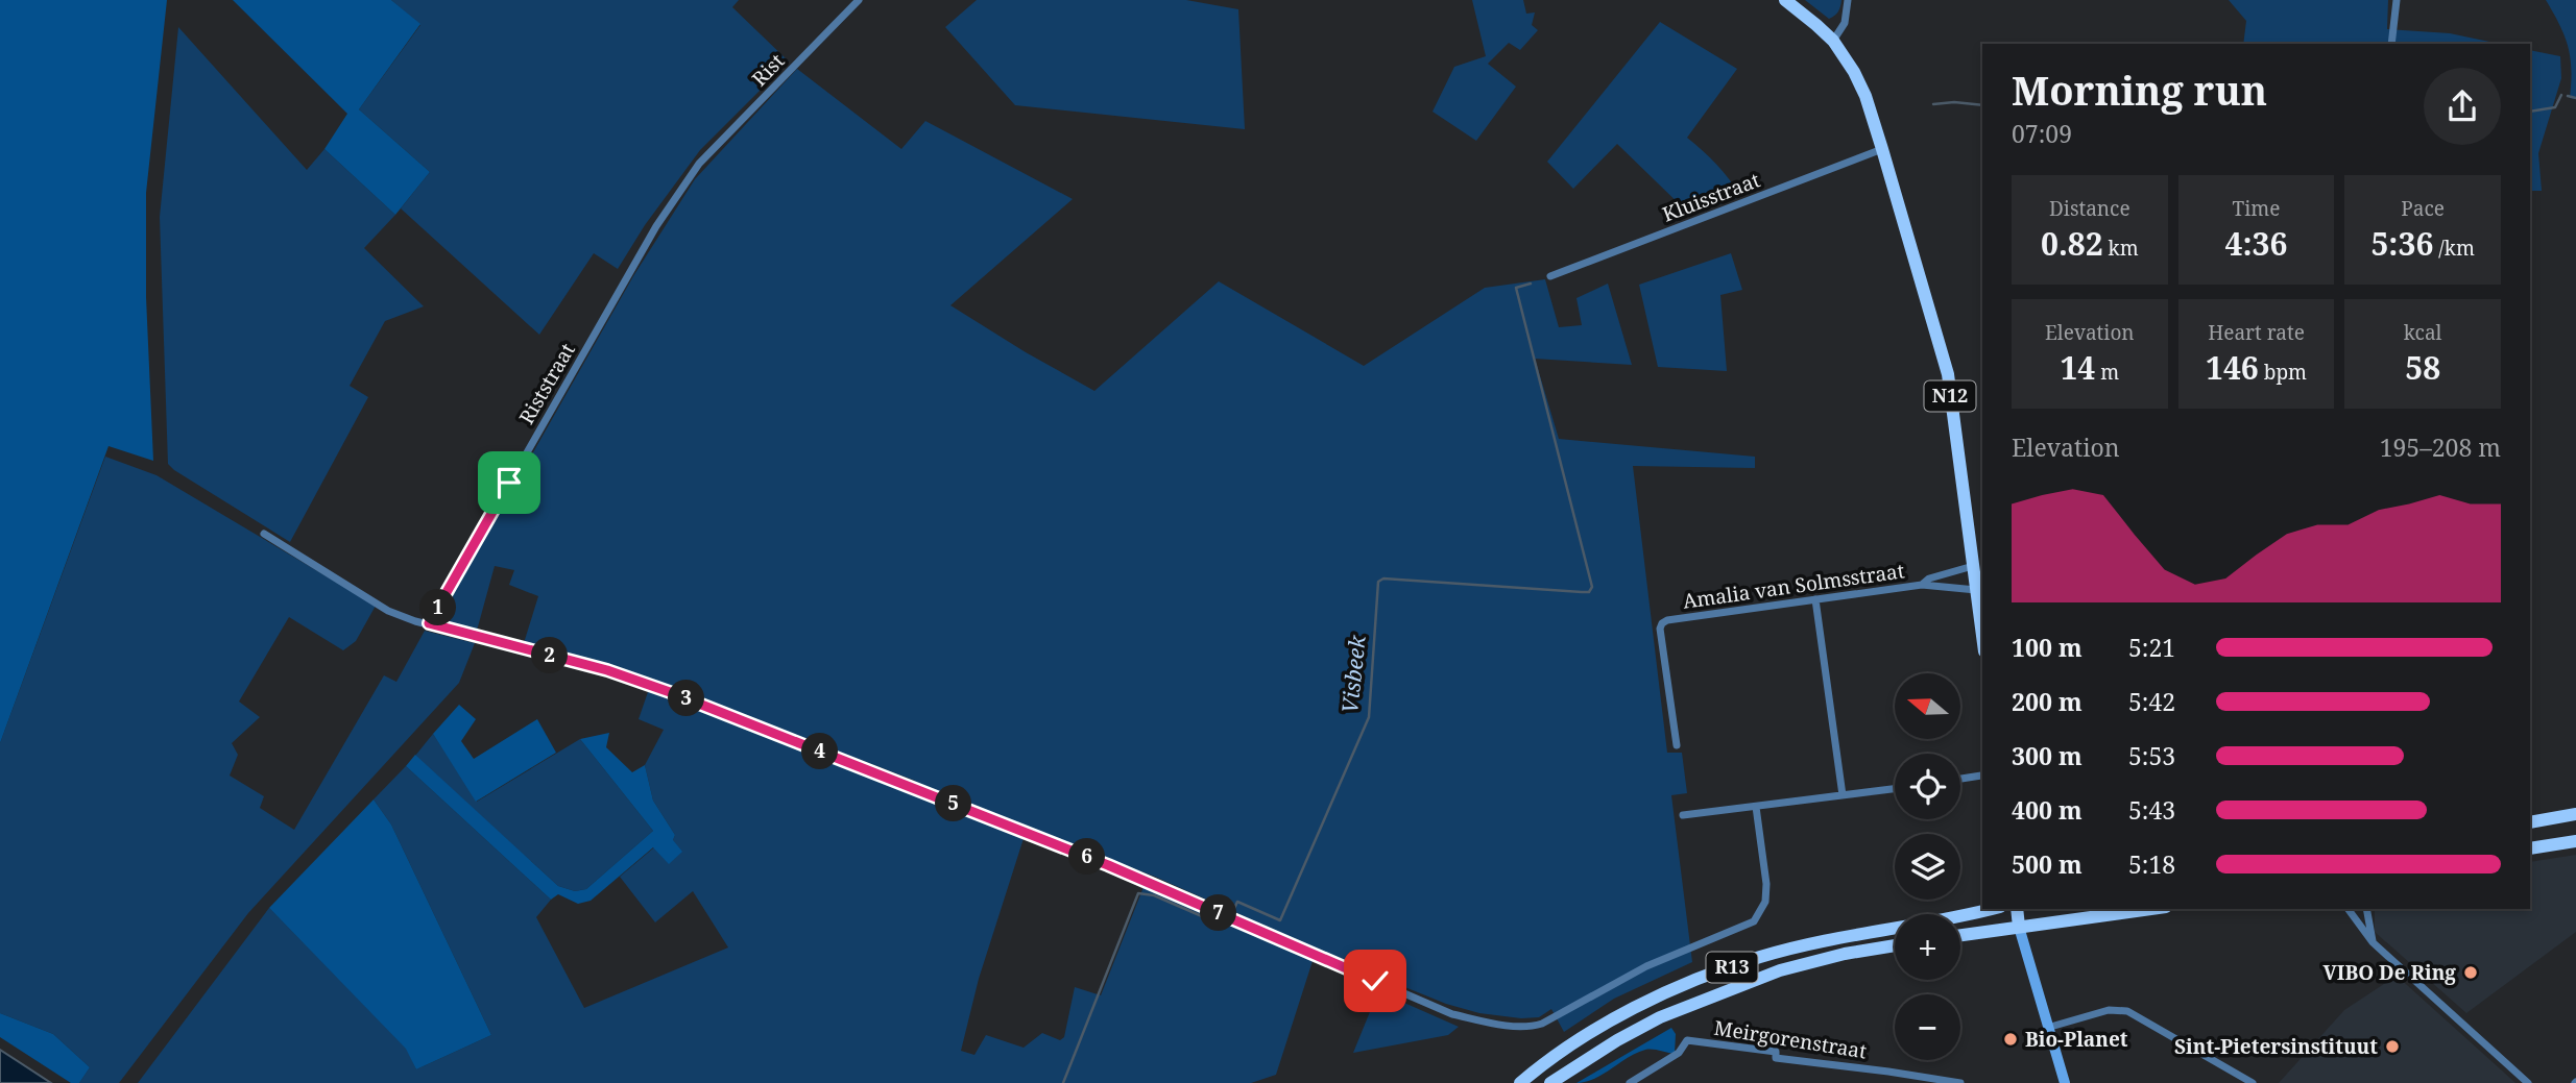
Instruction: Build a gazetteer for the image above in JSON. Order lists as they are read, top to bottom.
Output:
{
  "streets": {
    "main road": ["N12", "R13"],
    "street": [
      "Rist",
      "Kluisstraat",
      "Riststraat",
      "Amalia van Solmsstraat",
      "Meirgorenstraat"
    ]
  },
  "crossings": [
    ["Rist", "Riststraat"],
    ["Kluisstraat", "N12"],
    ["N12", "Amalia van Solmsstraat"]
  ],
  "water": ["Visbeek"],
  "places": ["VIBO De Ring", "Bio-Planet", "Sint-Pietersinstituut"],
  "north": "left",
  "page": {
    "heading": ["Morning run", "07:09"],
    "stats": [
      ["Distance", "0.82 km"],
      ["Time", "4:36"],
      ["Pace", "5:36 /km"],
      ["Elevation", "14 m"],
      ["Heart rate", "146 bpm"],
      ["kcal", "58"]
    ],
    "chart": ["Elevation", "195–208 m"],
    "pins": [
      "1",
      "2",
      "3",
      "4",
      "5",
      "6",
      "7"
    ],
    "list": [
      {
        "name": "100 m",
        "note": "5:21"
      },
      {
        "name": "200 m",
        "note": "5:42"
      },
      {
        "name": "300 m",
        "note": "5:53"
      },
      {
        "name": "400 m",
        "note": "5:43"
      },
      {
        "name": "500 m",
        "note": "5:18"
      }
    ],
    "map_buttons": ["+", "−"]
  }
}
